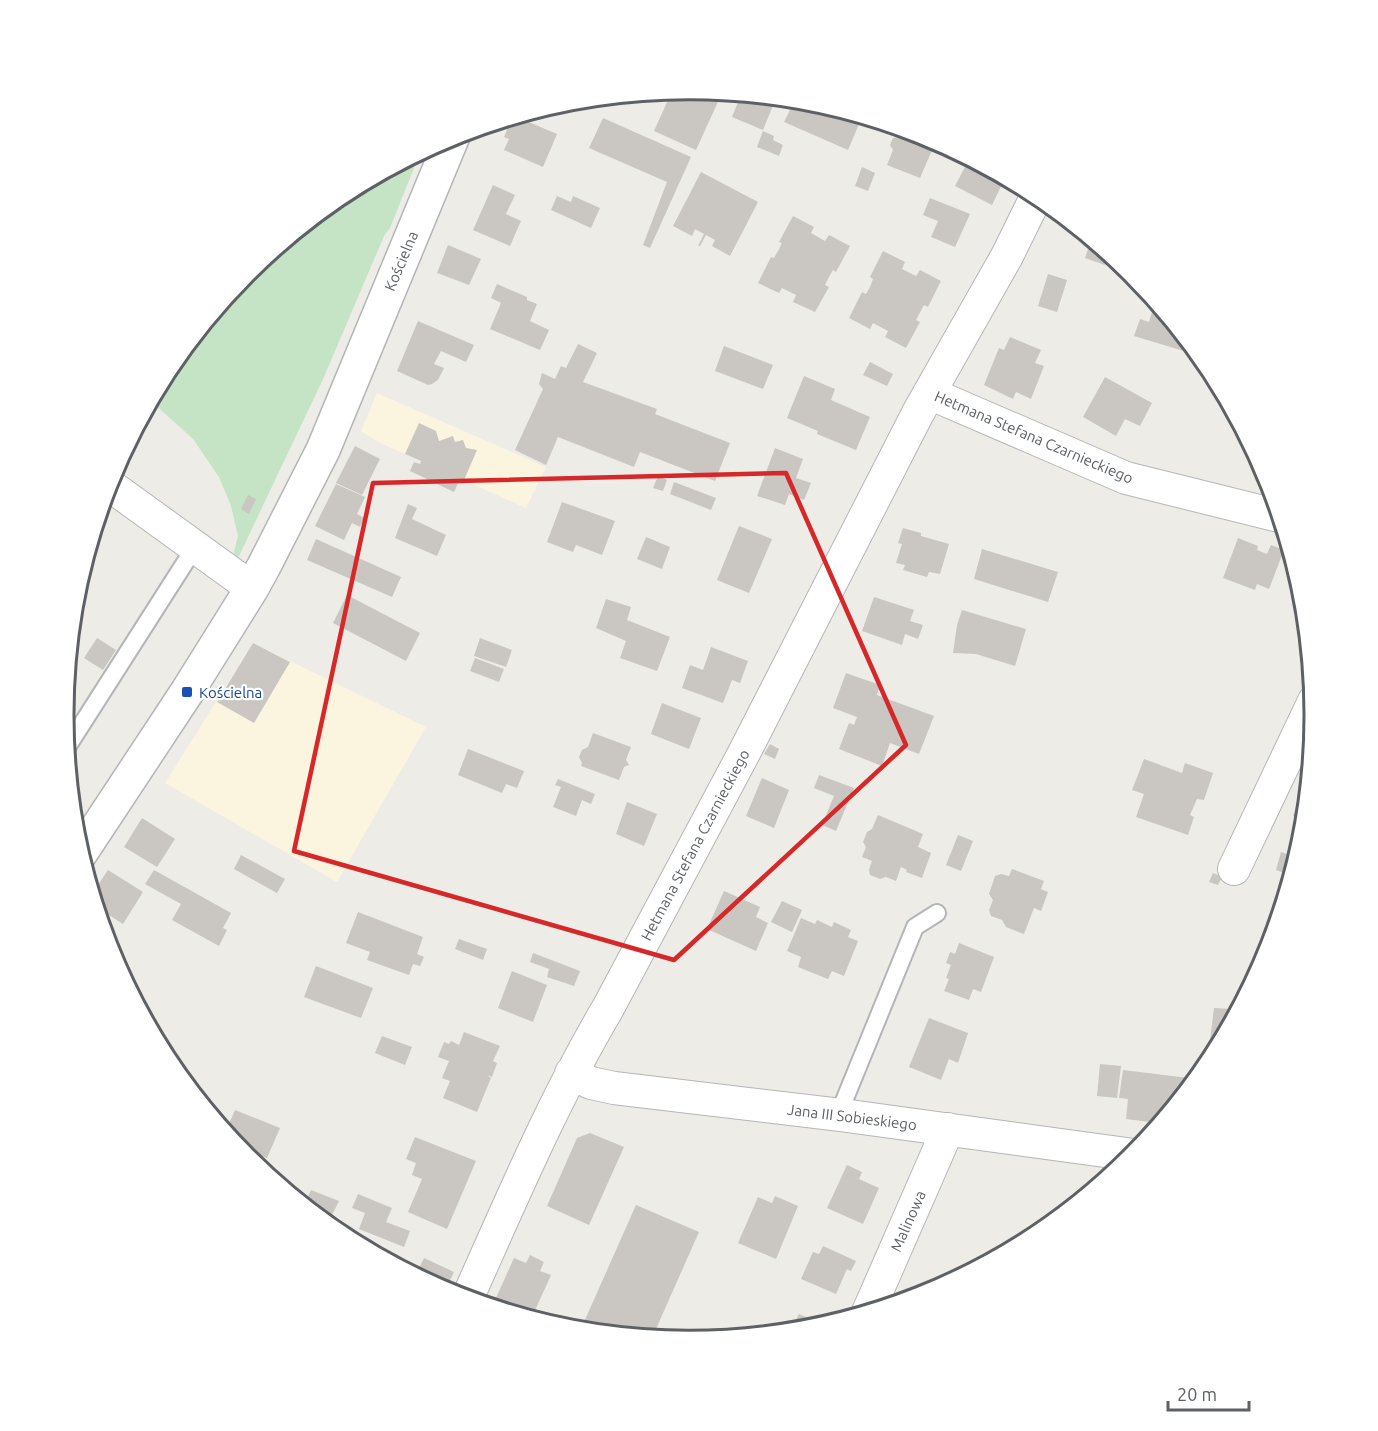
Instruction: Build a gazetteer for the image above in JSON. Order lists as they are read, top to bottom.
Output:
{
  "streets": {
    "street": [
      "Kościelna",
      "Hetmana Stefana Czarnieckiego",
      "Jana III Sobieskiego",
      "Malinowa"
    ]
  },
  "crossings": [
    ["Hetmana Stefana Czarnieckiego", "Jana III Sobieskiego"],
    ["Jana III Sobieskiego", "Malinowa"]
  ],
  "places": {
    "transit": ["Kościelna"]
  },
  "scale_bar": "20 m"
}
